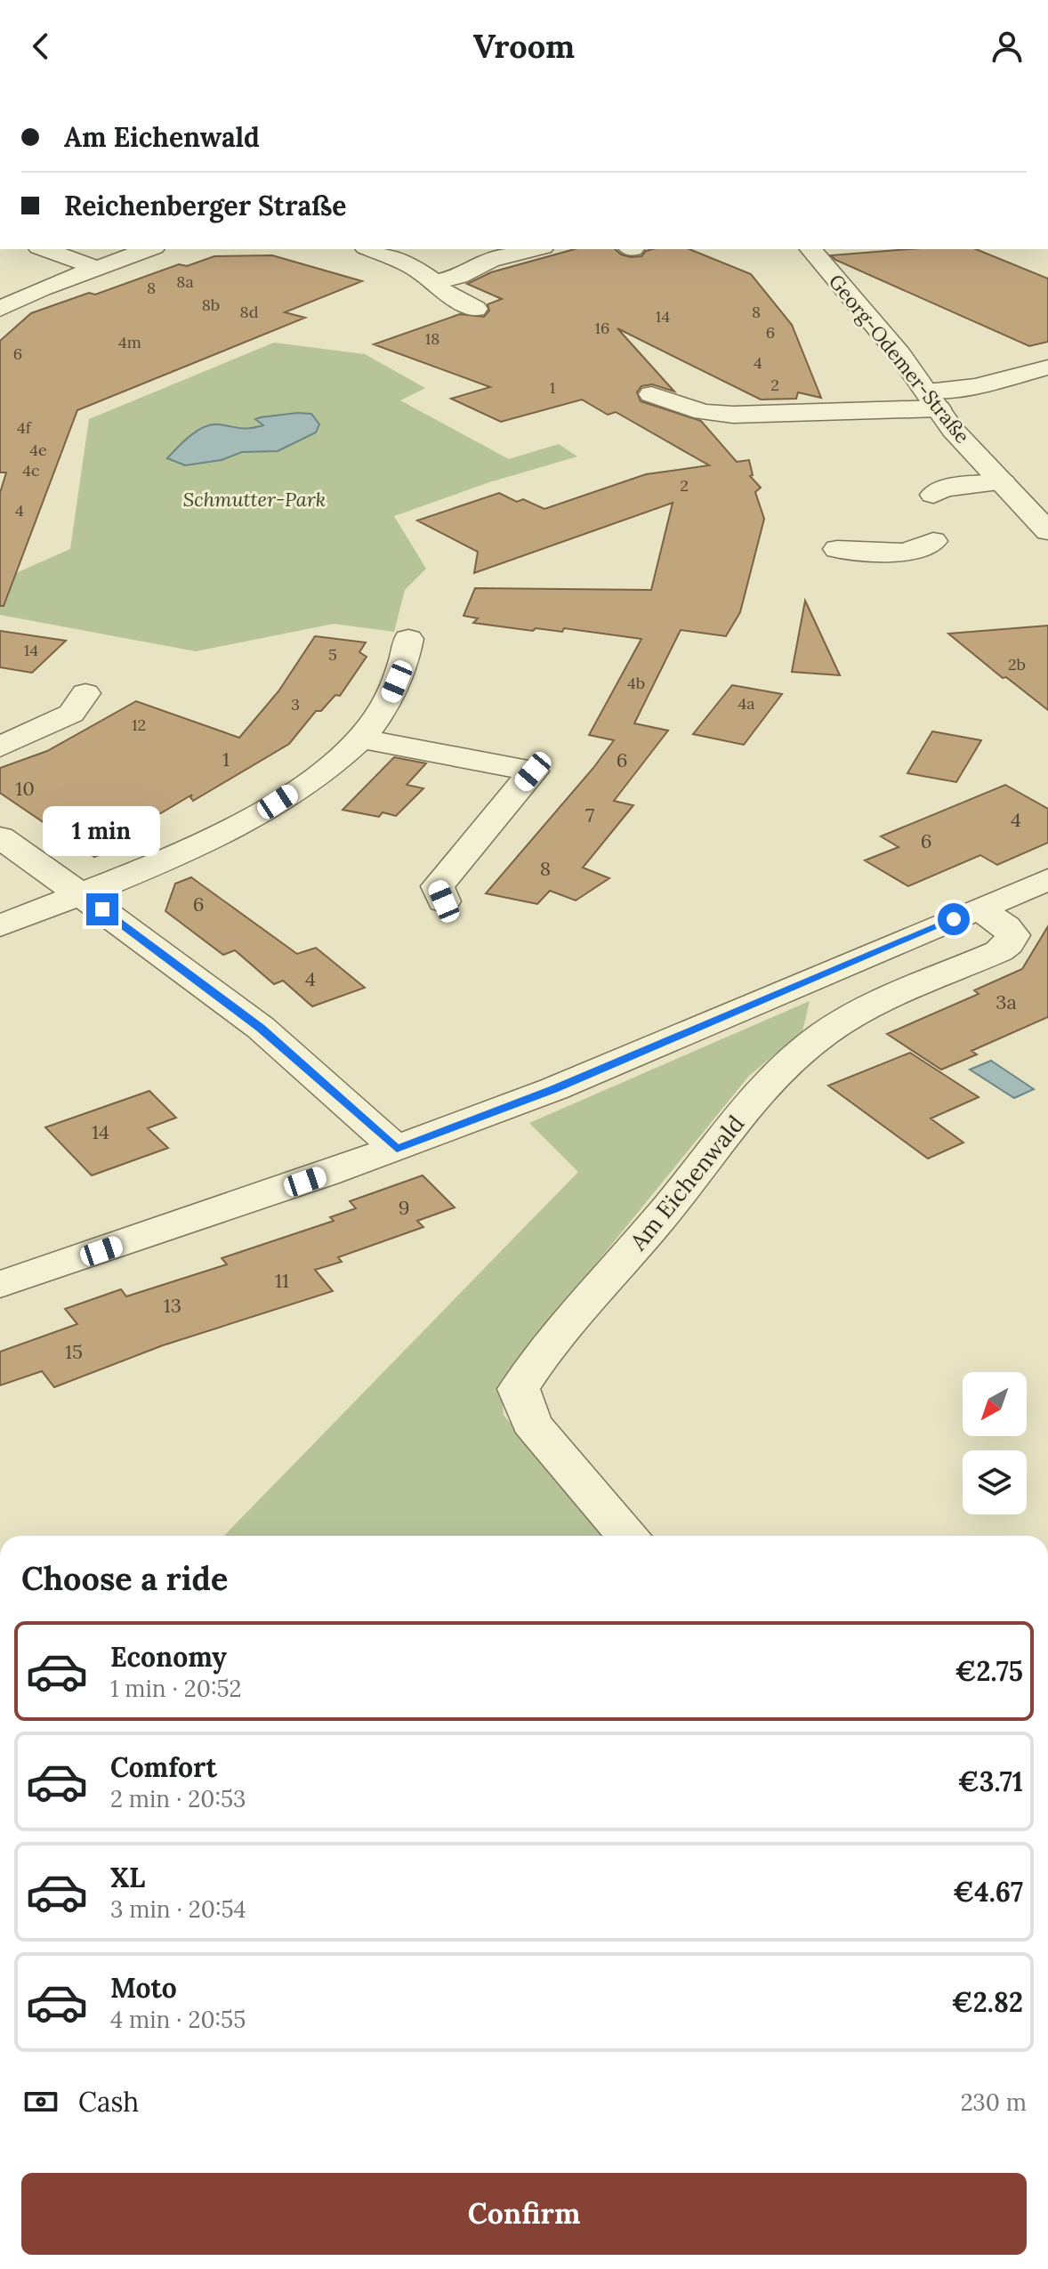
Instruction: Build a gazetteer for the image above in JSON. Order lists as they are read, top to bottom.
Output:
{
  "streets": {
    "street": ["Georg-Odemer-Straße", "Am Eichenwald"]
  },
  "parks": ["Schmutter-Park"],
  "house_numbers": [
    "8a",
    "8",
    "8b",
    "8d",
    "8",
    "14",
    "16",
    "6",
    "18",
    "4m",
    "6",
    "4",
    "2",
    "1",
    "4f",
    "4e",
    "4c",
    "2",
    "4",
    "14",
    "5",
    "2b",
    "4b",
    "4a",
    "3",
    "12",
    "1",
    "6",
    "10",
    "7",
    "4",
    "6",
    "8",
    "6",
    "4",
    "3a",
    "14",
    "9",
    "11",
    "13",
    "15"
  ],
  "north": "bottom left",
  "page": {
    "header": "Vroom",
    "banner": ["Am Eichenwald", "Reichenberger Straße"],
    "bubble": "1 min",
    "heading": "Choose a ride",
    "list": [
      {
        "name": "Economy",
        "note": "1 min · 20:52",
        "value": "€2.75"
      },
      {
        "name": "Comfort",
        "note": "2 min · 20:53",
        "value": "€3.71"
      },
      {
        "name": "XL",
        "note": "3 min · 20:54",
        "value": "€4.67"
      },
      {
        "name": "Moto",
        "note": "4 min · 20:55",
        "value": "€2.82"
      }
    ],
    "pay": ["Cash", "230 m"],
    "buttons": "Confirm"
  }
}
